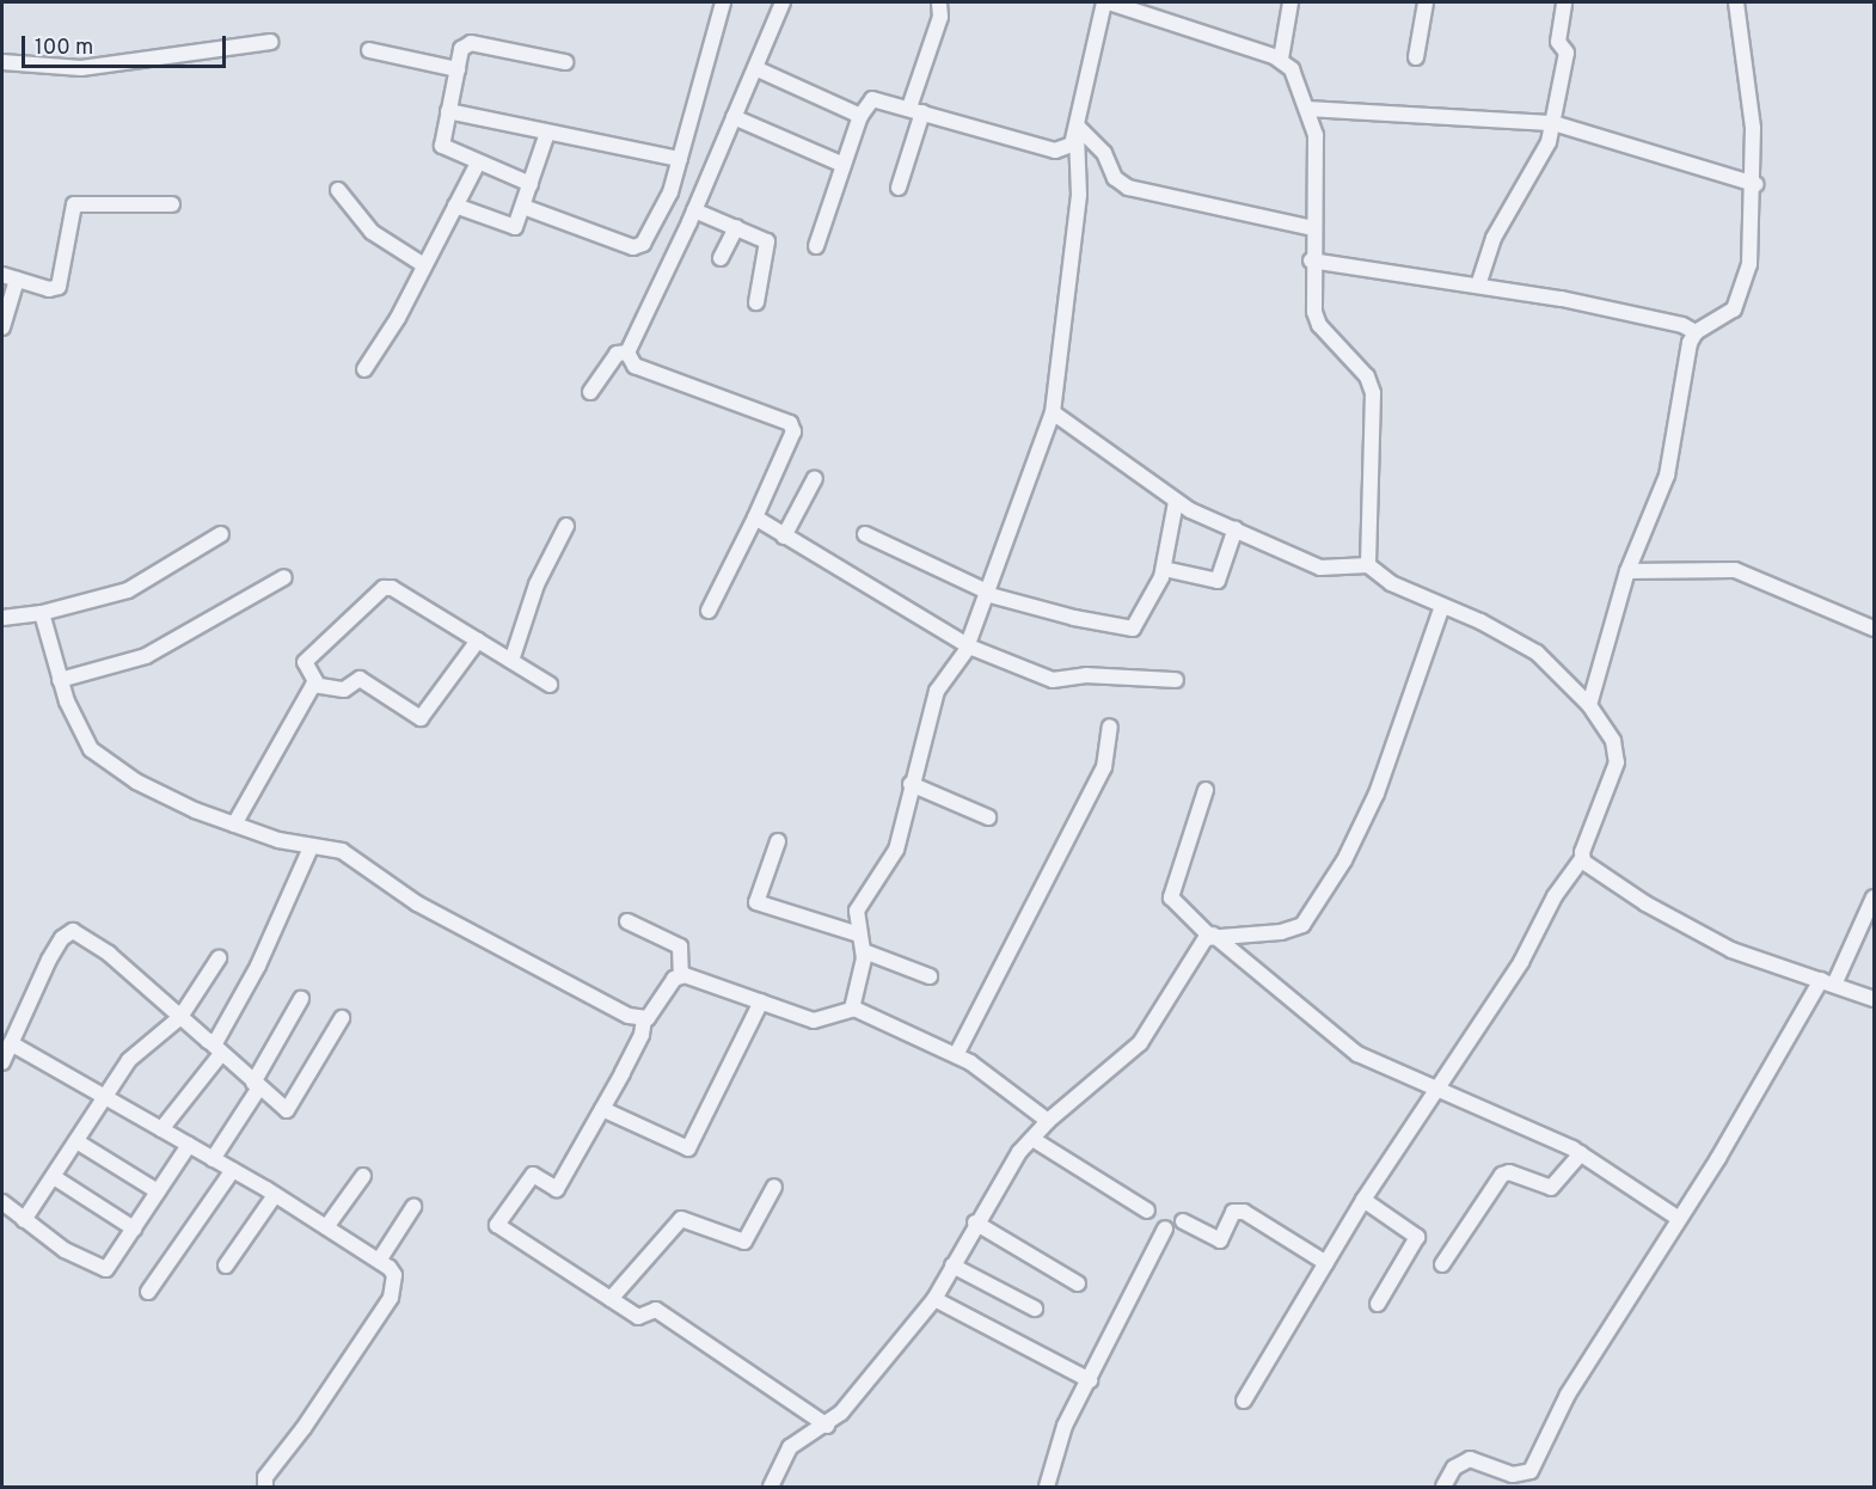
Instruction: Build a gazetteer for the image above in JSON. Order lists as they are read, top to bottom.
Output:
{
  "scale_bar": "100 m"
}
